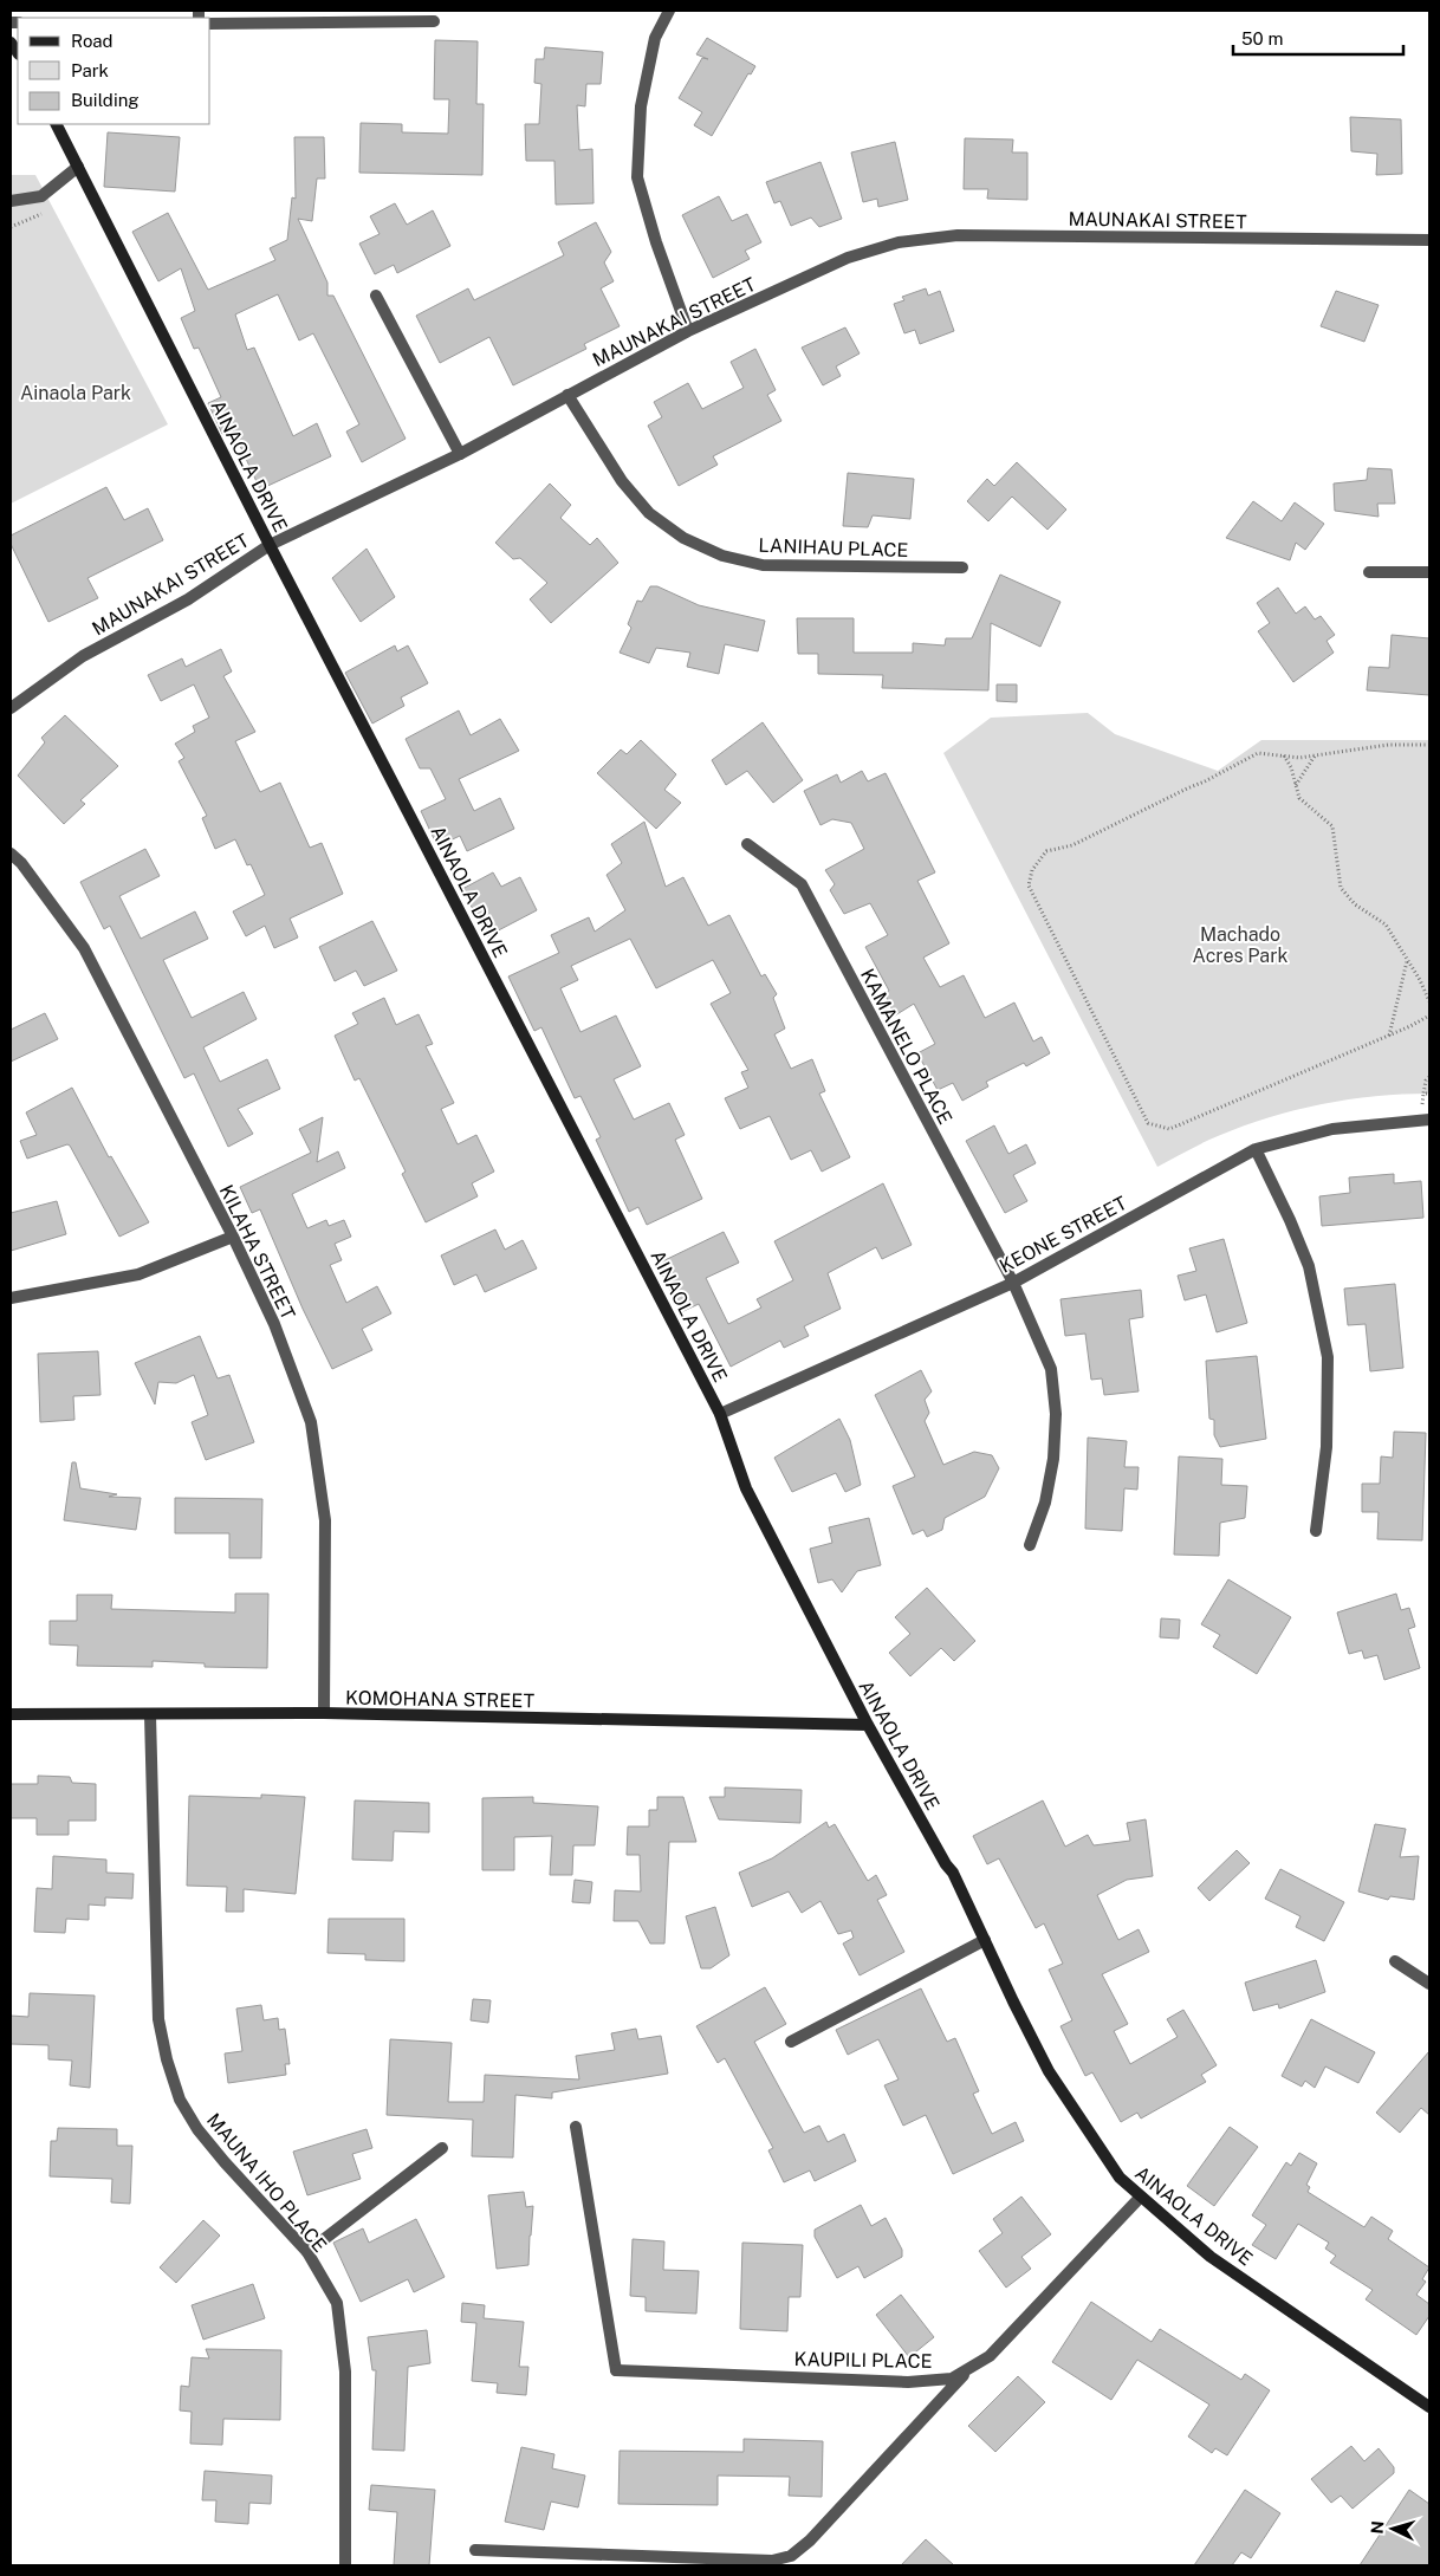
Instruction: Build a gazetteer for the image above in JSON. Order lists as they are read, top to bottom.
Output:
{
  "streets": {
    "street": [
      "MAUNAKAI STREET",
      "AINAOLA DRIVE",
      "LANIHAU PLACE",
      "KAMANELO PLACE",
      "KEONE STREET",
      "KILAHA STREET",
      "KOMOHANA STREET",
      "MAUNA IHO PLACE",
      "KAUPILI PLACE"
    ]
  },
  "crossings": [
    ["MAUNAKAI STREET", "AINAOLA DRIVE"],
    ["MAUNAKAI STREET", "LANIHAU PLACE"],
    ["AINAOLA DRIVE", "KEONE STREET"],
    ["AINAOLA DRIVE", "KOMOHANA STREET"],
    ["AINAOLA DRIVE", "KAUPILI PLACE"],
    ["KAMANELO PLACE", "KEONE STREET"],
    ["KILAHA STREET", "KOMOHANA STREET"],
    ["KOMOHANA STREET", "MAUNA IHO PLACE"]
  ],
  "parks": ["Ainaola Park", "Machado Acres Park"],
  "legend": ["Road", "Park", "Building"],
  "scale_bar": "50 m",
  "north": "left"
}
